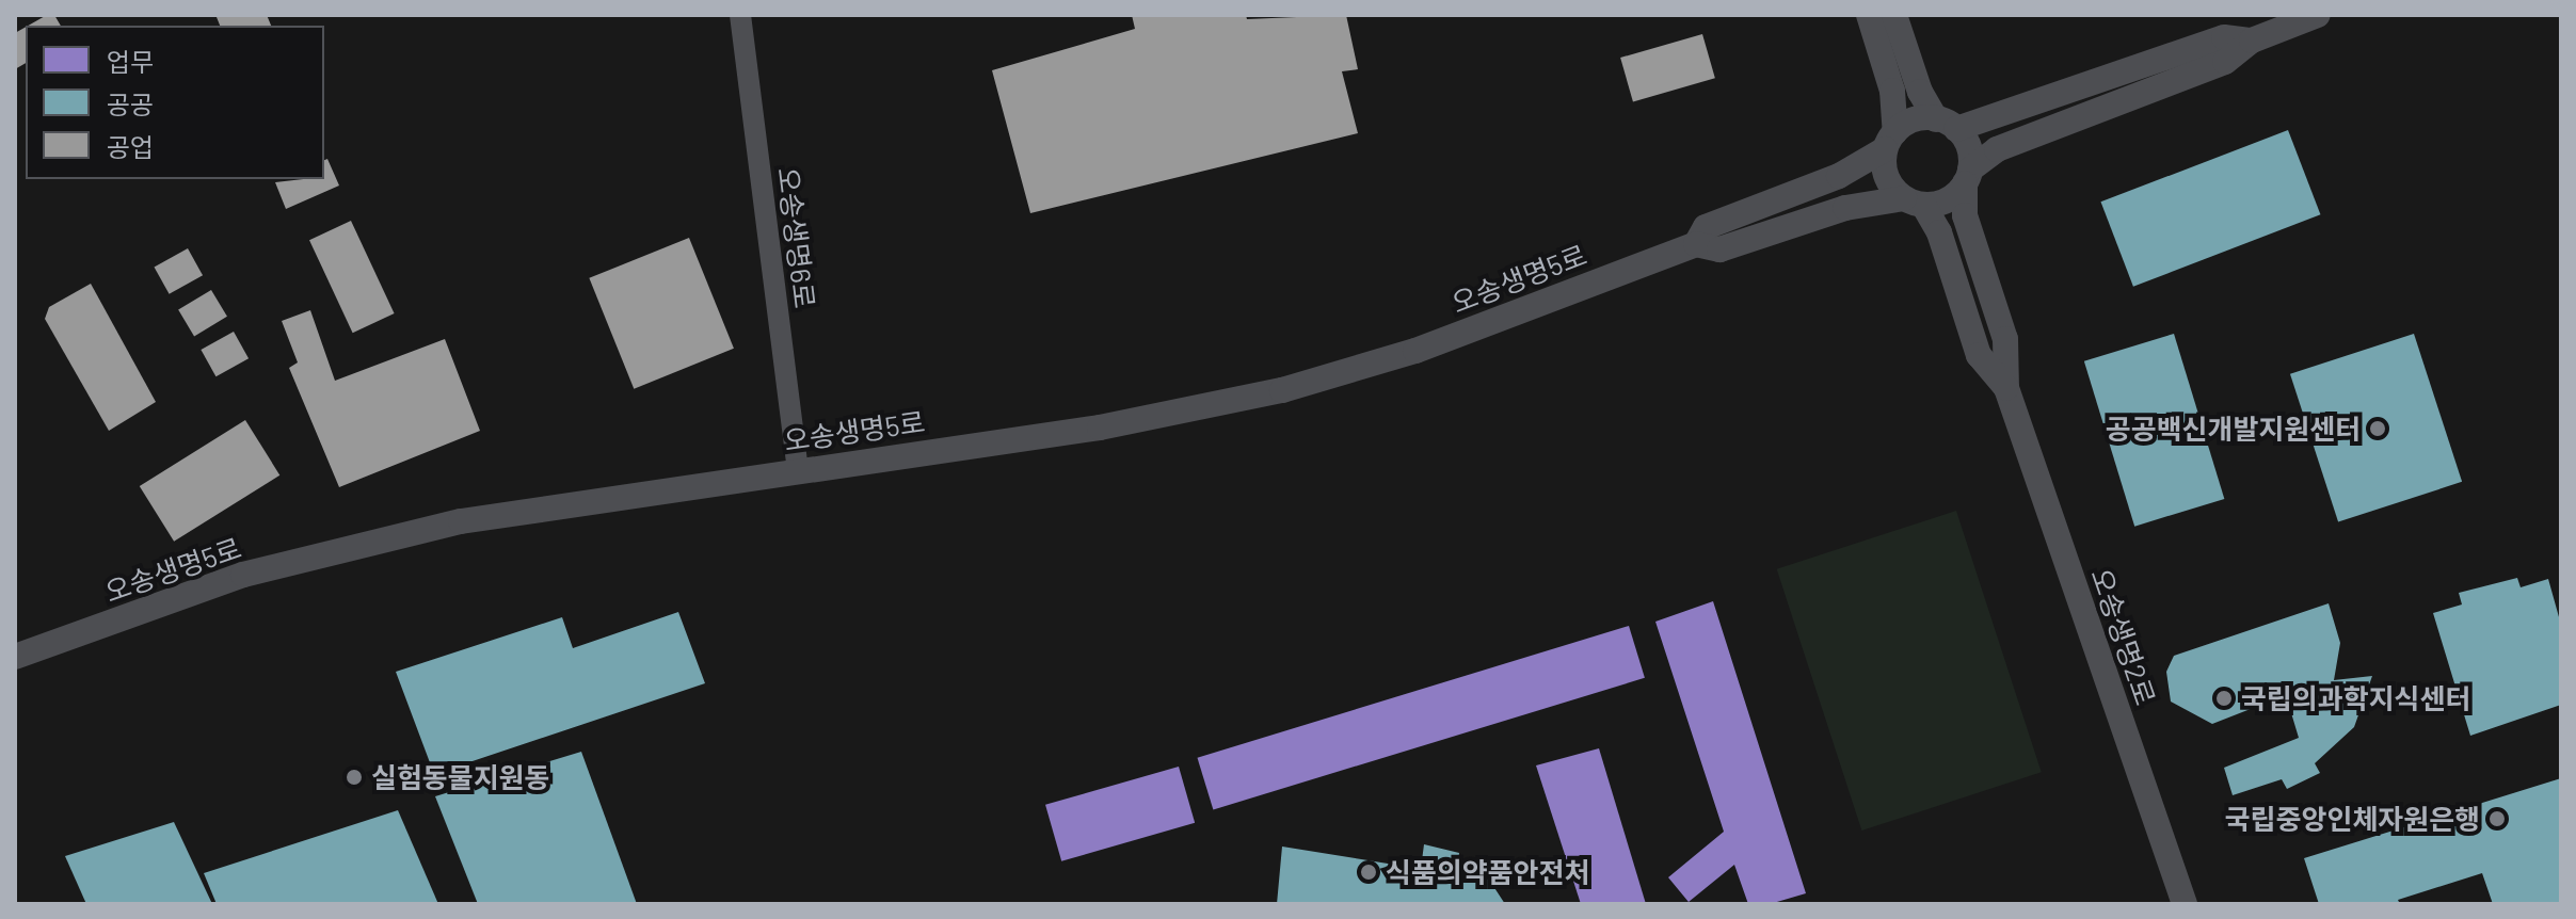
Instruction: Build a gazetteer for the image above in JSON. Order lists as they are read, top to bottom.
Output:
{
  "streets": {
    "street": ["오송생명6로", "오송생명5로", "오송생명2로"]
  },
  "crossings": [
    ["오송생명6로", "오송생명5로"],
    ["오송생명5로", "오송생명2로"]
  ],
  "places": [
    "공공백신개발지원센터",
    "국립의과학지식센터",
    "실험동물지원동",
    "국립중앙인체자원은행",
    "식품의약품안전처"
  ],
  "legend": ["업무", "공공", "공업"]
}
